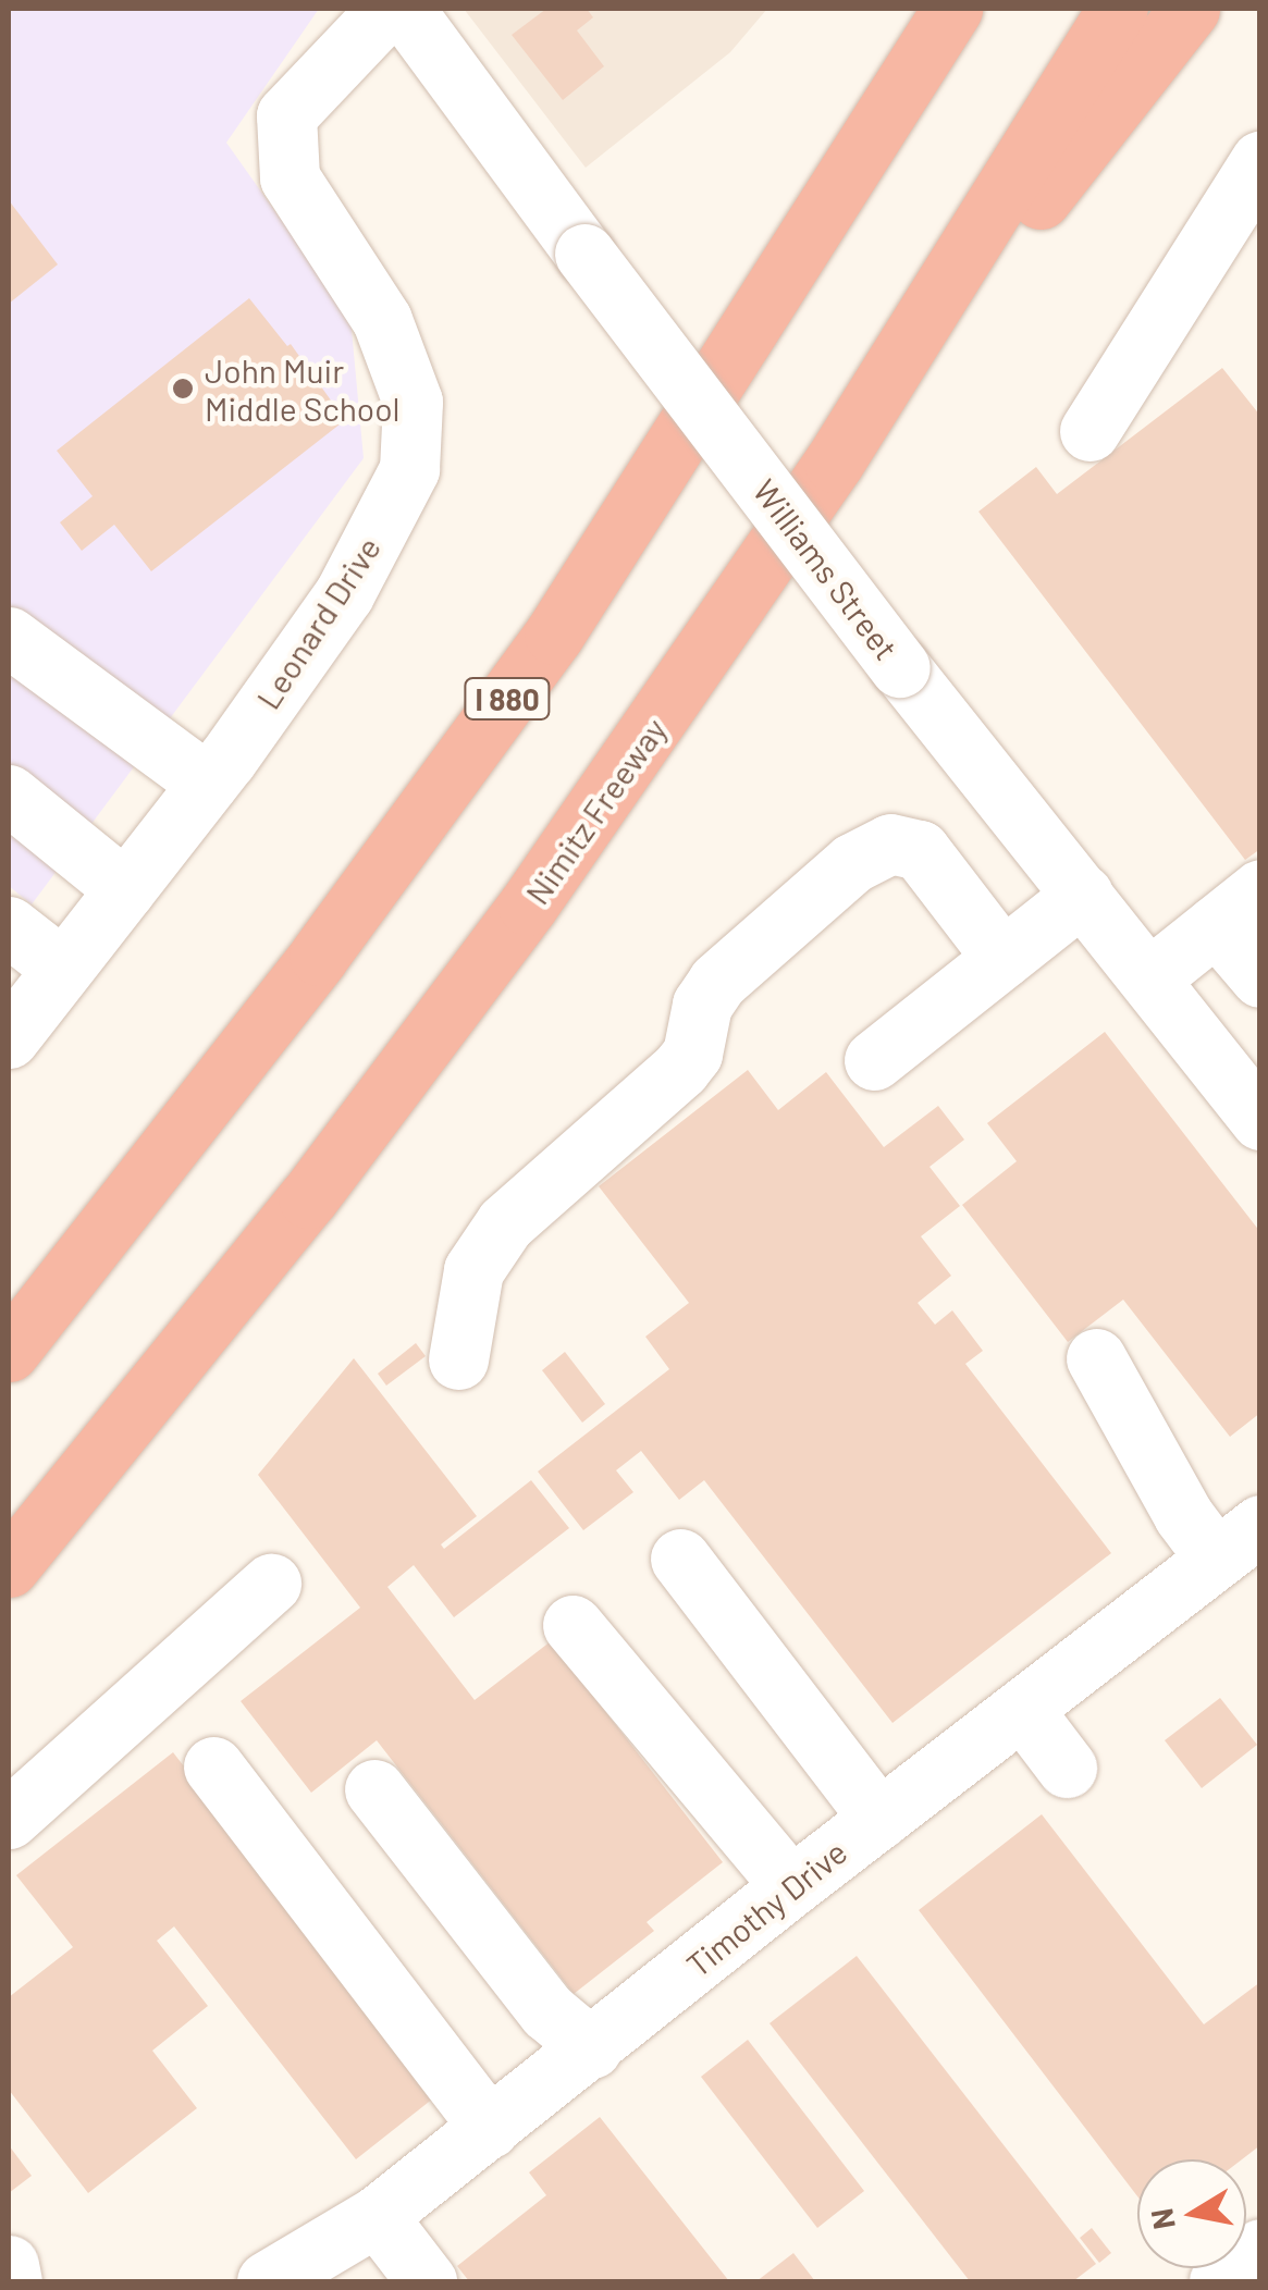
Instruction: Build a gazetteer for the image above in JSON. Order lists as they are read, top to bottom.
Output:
{
  "streets": {
    "highway": ["I 880", "Nimitz Freeway"],
    "street": ["Williams Street", "Leonard Drive", "Timothy Drive"]
  },
  "places": ["John Muir Middle School"],
  "north": "left"
}
